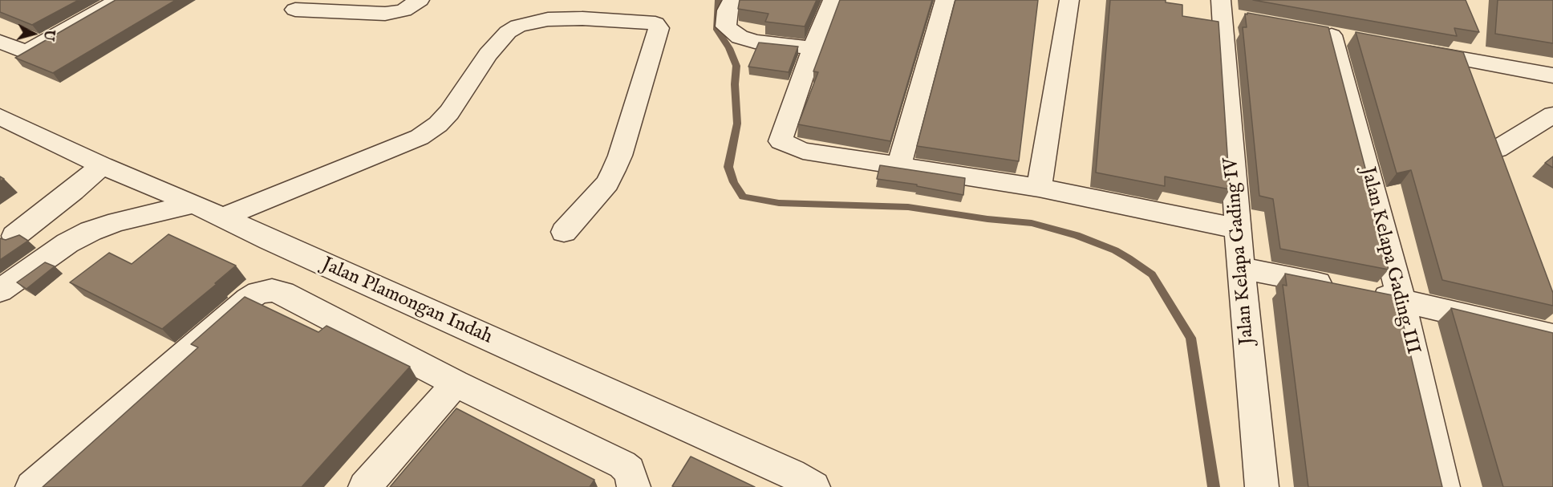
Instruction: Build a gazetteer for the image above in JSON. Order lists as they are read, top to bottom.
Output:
{
  "streets": {
    "street": ["Jalan Kelapa Gading IV", "Jalan Kelapa Gading III", "Jalan Plamongan Indah"]
  },
  "north": "right"
}
